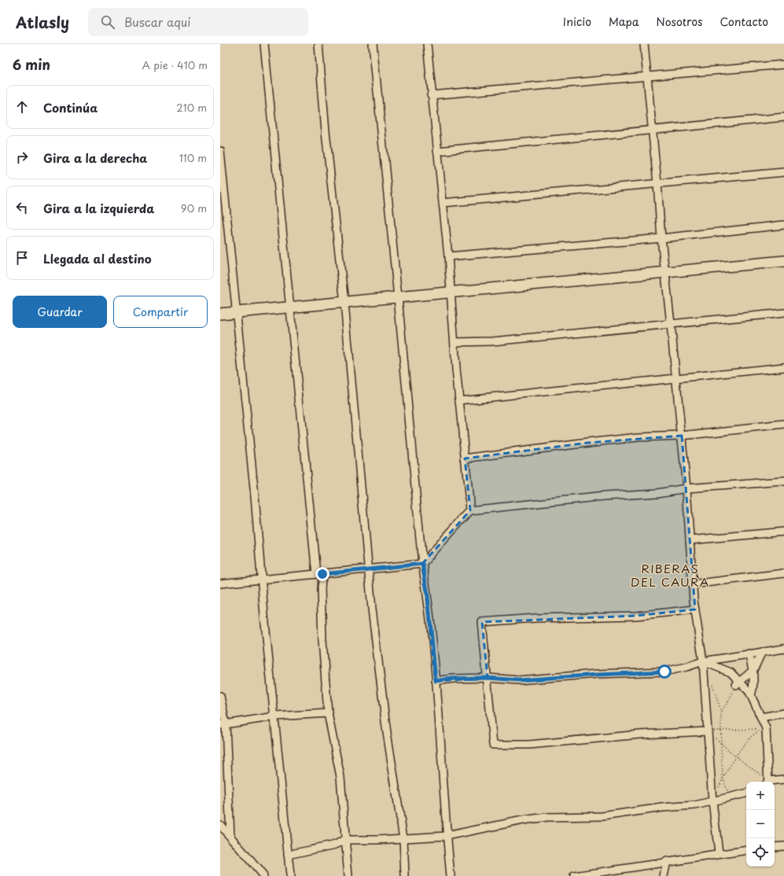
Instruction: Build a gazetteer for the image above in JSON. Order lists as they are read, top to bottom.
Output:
{
  "districts": ["RIBERAS DEL CAURA"],
  "page": {
    "header": "Atlasly",
    "search": "Buscar aquí",
    "nav": [
      "Inicio",
      "Mapa",
      "Nosotros",
      "Contacto"
    ],
    "heading": ["6 min", "A pie · 410 m"],
    "list": [
      ["Continúa", "210 m"],
      ["Gira a la derecha", "110 m"],
      ["Gira a la izquierda", "90 m"],
      "Llegada al destino"
    ],
    "buttons": ["Guardar", "Compartir"],
    "map_buttons": ["+", "−"]
  }
}
